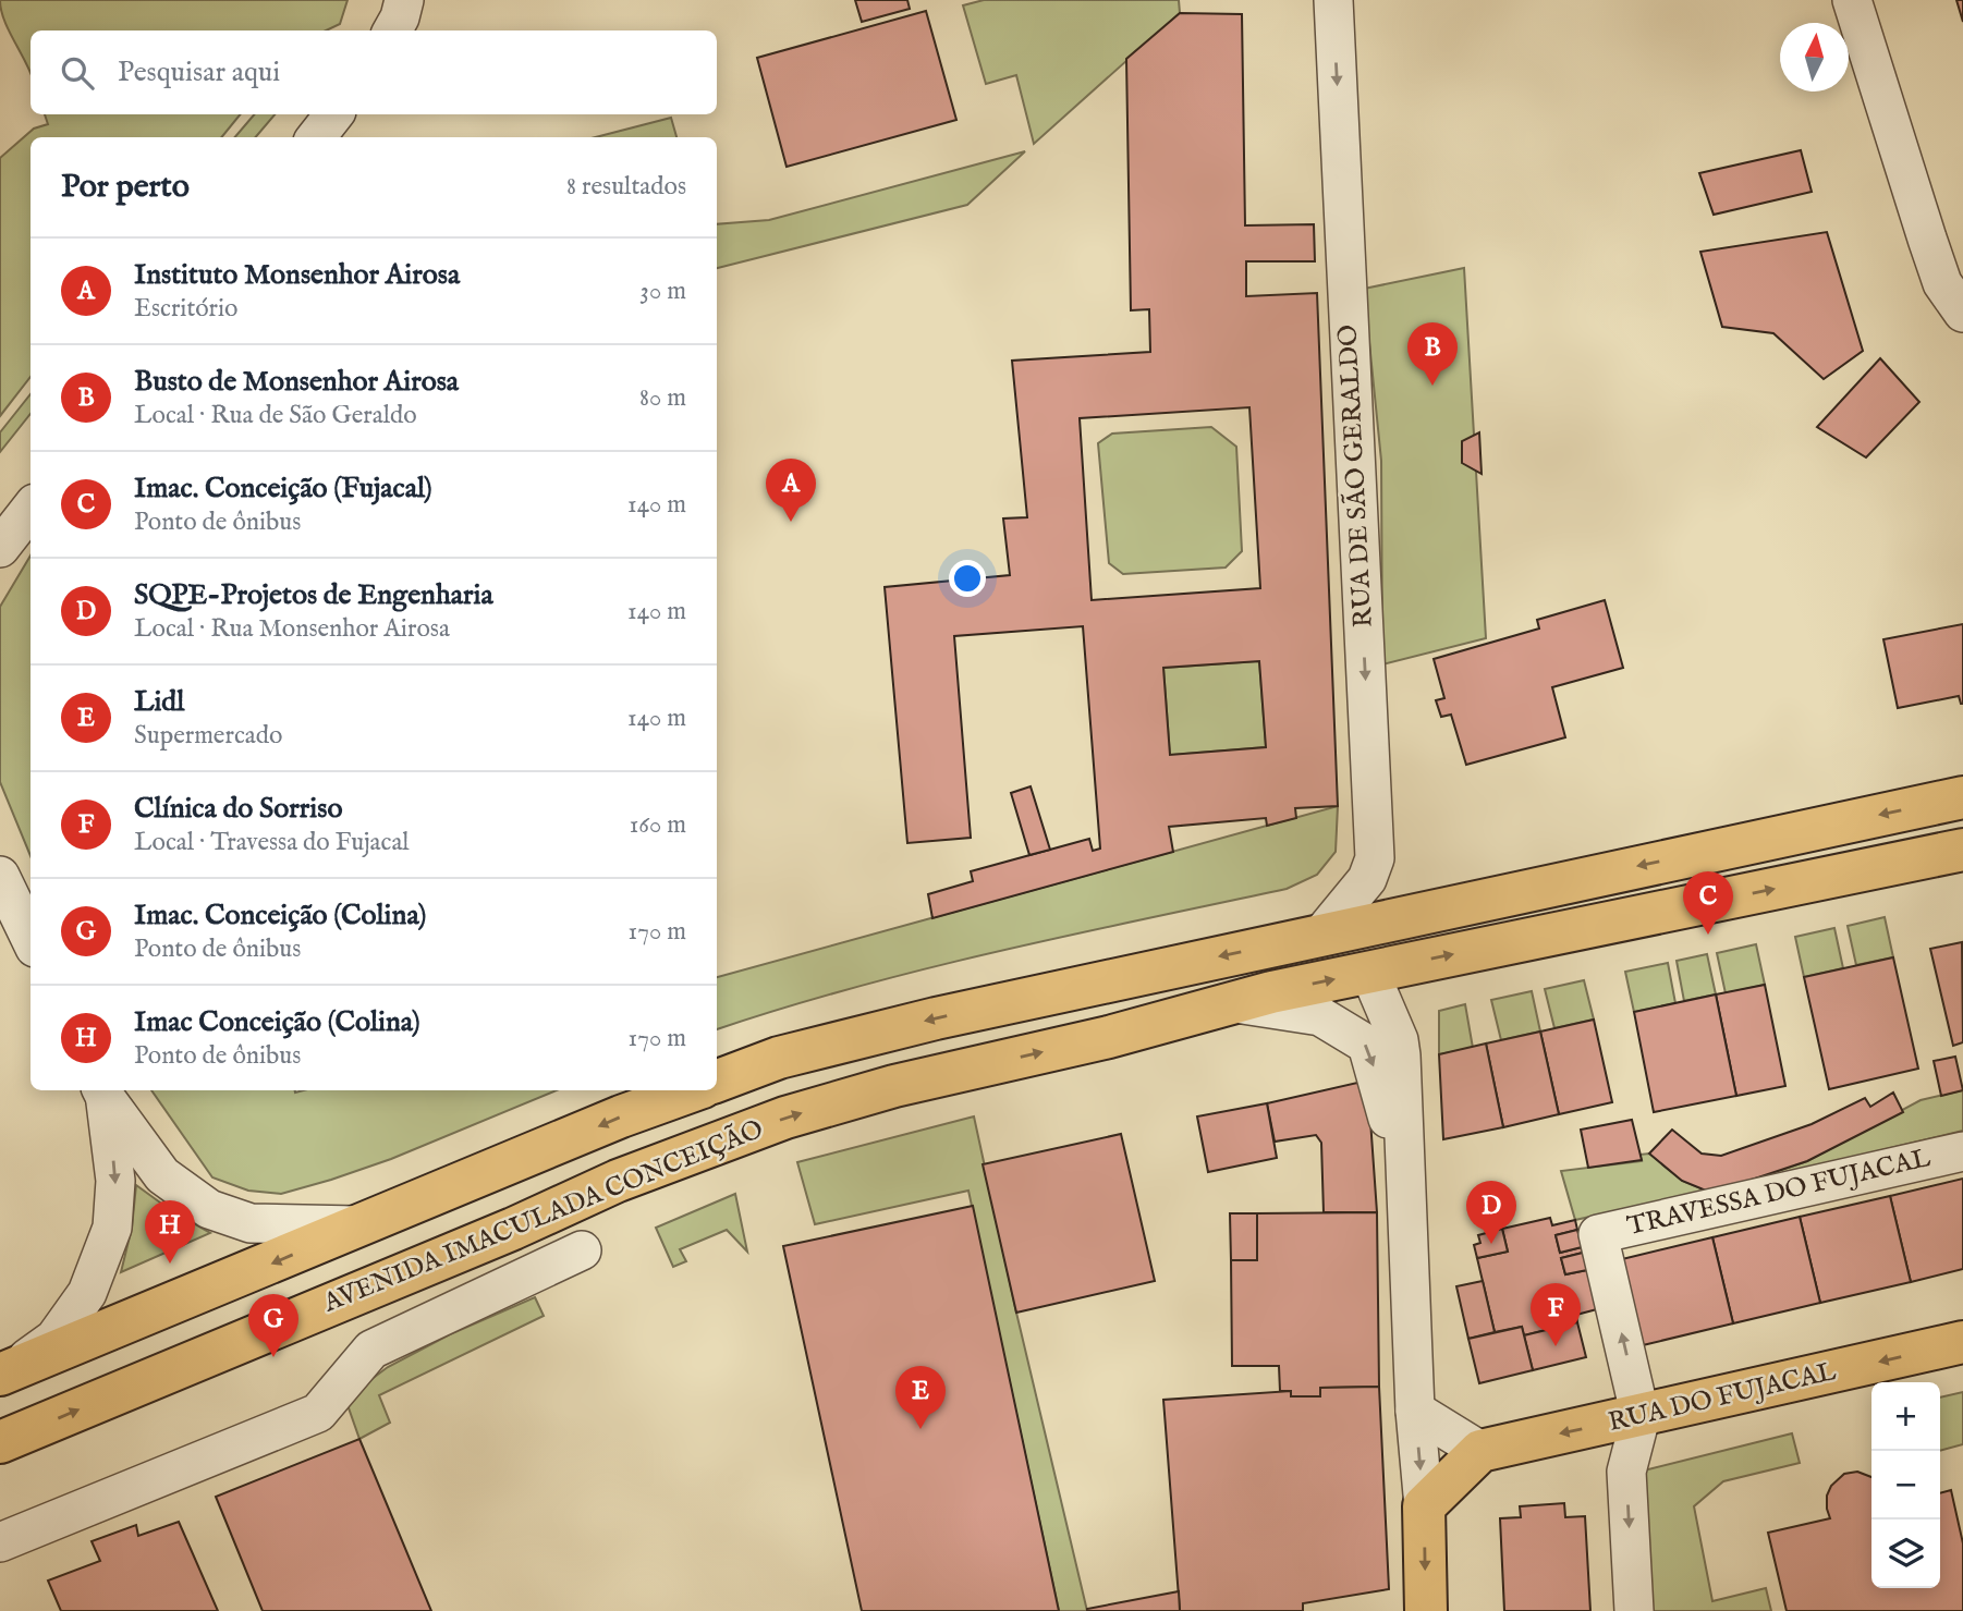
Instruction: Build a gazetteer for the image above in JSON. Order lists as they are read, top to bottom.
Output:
{
  "streets": {
    "main road": ["AVENIDA IMACULADA CONCEIÇÃO", "RUA DO FUJACAL"],
    "street": ["RUA DE SÃO GERALDO", "TRAVESSA DO FUJACAL"]
  },
  "crossings": [
    ["TRAVESSA DO FUJACAL", "RUA DO FUJACAL"]
  ],
  "one_way": ["RUA DE SÃO GERALDO", "RUA DO FUJACAL"],
  "north": "top",
  "page": {
    "search": "Pesquisar aqui",
    "heading": ["Por perto", "8 resultados"],
    "list": [
      {
        "mark": "A",
        "name": "Instituto Monsenhor Airosa",
        "note": "Escritório",
        "value": "30 m"
      },
      {
        "mark": "B",
        "name": "Busto de Monsenhor Airosa",
        "note": "Local · Rua de São Geraldo",
        "value": "80 m"
      },
      {
        "mark": "C",
        "name": "Imac. Conceição (Fujacal)",
        "note": "Ponto de ônibus",
        "value": "140 m"
      },
      {
        "mark": "D",
        "name": "SQPE-Projetos de Engenharia",
        "note": "Local · Rua Monsenhor Airosa",
        "value": "140 m"
      },
      {
        "mark": "E",
        "name": "Lidl",
        "note": "Supermercado",
        "value": "140 m"
      },
      {
        "mark": "F",
        "name": "Clínica do Sorriso",
        "note": "Local · Travessa do Fujacal",
        "value": "160 m"
      },
      {
        "mark": "G",
        "name": "Imac. Conceição (Colina)",
        "note": "Ponto de ônibus",
        "value": "170 m"
      },
      {
        "mark": "H",
        "name": "Imac Conceição (Colina)",
        "note": "Ponto de ônibus",
        "value": "170 m"
      }
    ],
    "pins": [
      "B",
      "A",
      "C",
      "D",
      "H",
      "F",
      "G",
      "E"
    ],
    "map_buttons": ["+", "−"]
  }
}
